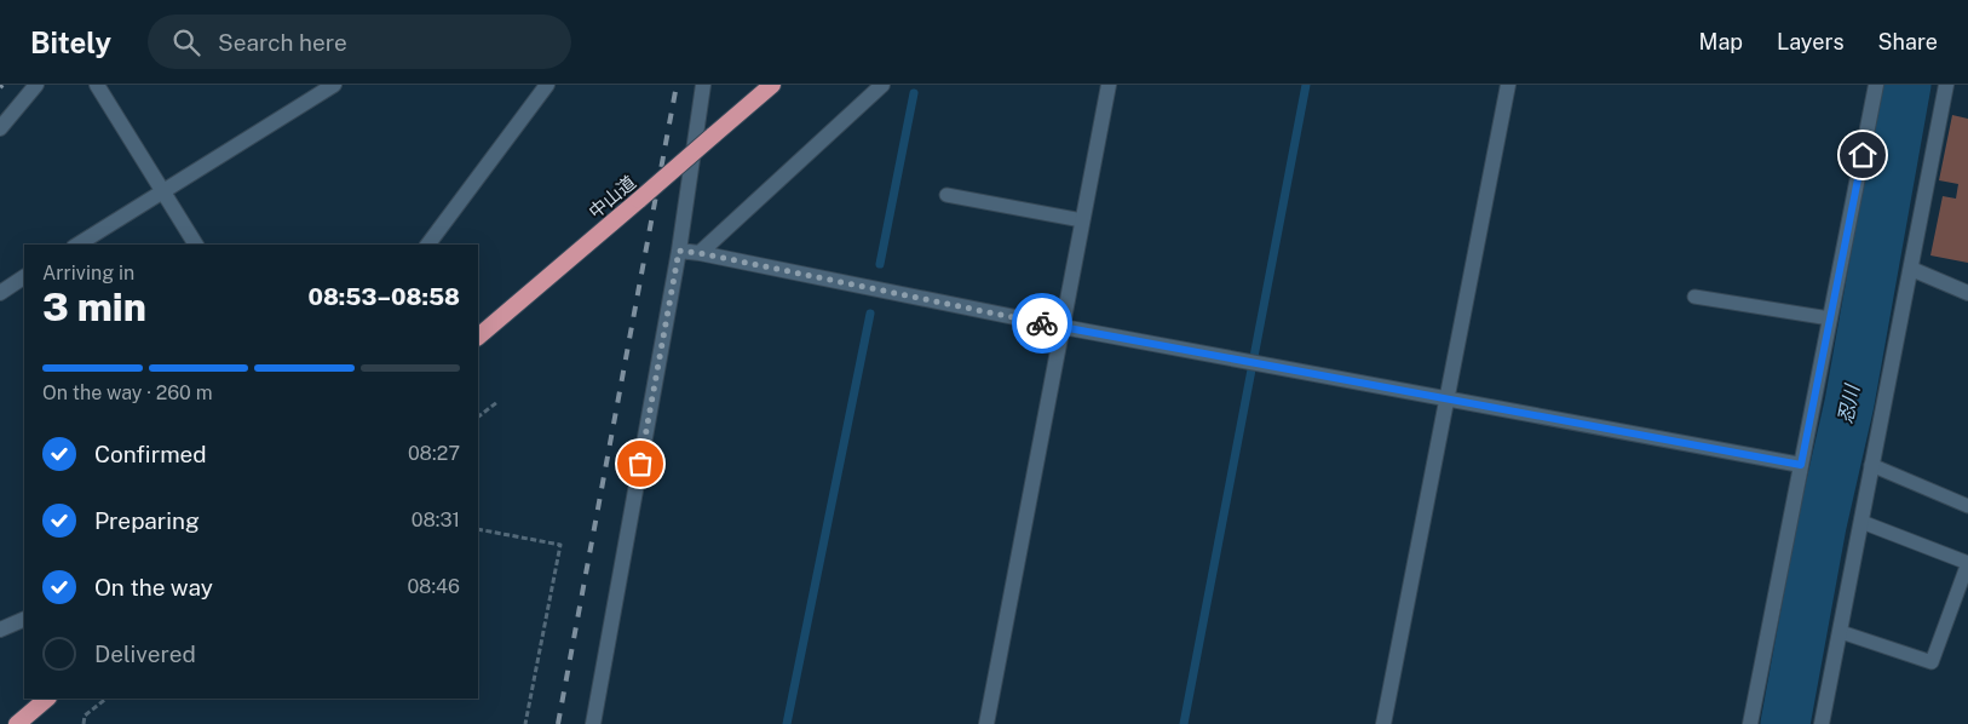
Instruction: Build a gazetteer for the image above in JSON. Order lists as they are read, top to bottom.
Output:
{
  "streets": {
    "highway": ["中山道"]
  },
  "water": ["忍川"],
  "page": {
    "header": "Bitely",
    "search": "Search here",
    "nav": ["Map", "Layers", "Share"],
    "heading": ["3 min", "Arriving in", "08:53–08:58"],
    "bar": "On the way · 260 m",
    "list": [
      ["Confirmed", "08:27"],
      ["Preparing", "08:31"],
      ["On the way", "08:46"],
      "Delivered"
    ]
  }
}
